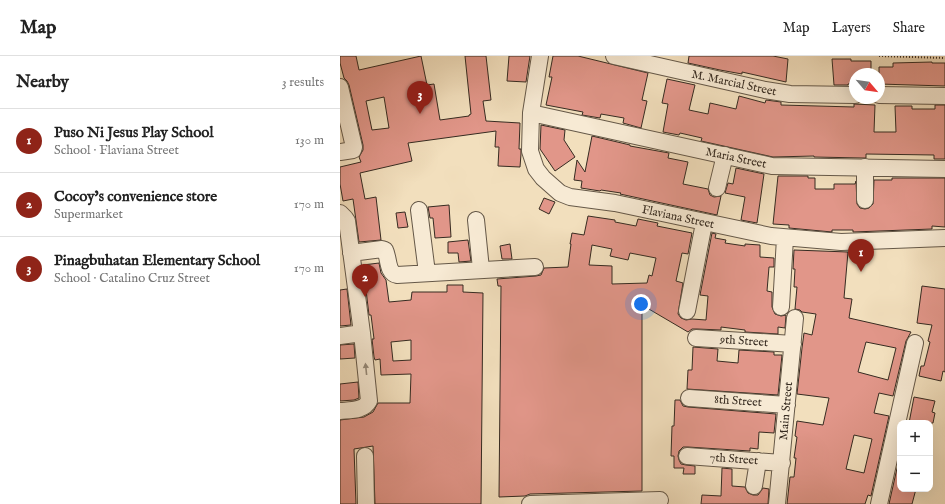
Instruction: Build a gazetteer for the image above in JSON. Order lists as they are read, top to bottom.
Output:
{
  "streets": {
    "street": [
      "M. Marcial Street",
      "Maria Street",
      "Flaviana Street",
      "9th Street",
      "8th Street",
      "Main Street",
      "7th Street"
    ]
  },
  "crossings": [
    ["Maria Street", "Flaviana Street"],
    ["9th Street", "Main Street"],
    ["8th Street", "Main Street"],
    ["Main Street", "7th Street"]
  ],
  "north": "bottom right",
  "page": {
    "header": "Map",
    "nav": ["Map", "Layers", "Share"],
    "heading": ["Nearby", "3 results"],
    "pins": ["3", "1", "2"],
    "list": [
      {
        "mark": "1",
        "name": "Puso Ni Jesus Play School",
        "note": "School · Flaviana Street",
        "value": "130 m"
      },
      {
        "mark": "2",
        "name": "Cocoy's convenience store",
        "note": "Supermarket",
        "value": "170 m"
      },
      {
        "mark": "3",
        "name": "Pinagbuhatan Elementary School",
        "note": "School · Catalino Cruz Street",
        "value": "170 m"
      }
    ],
    "map_buttons": ["+", "−"]
  }
}
